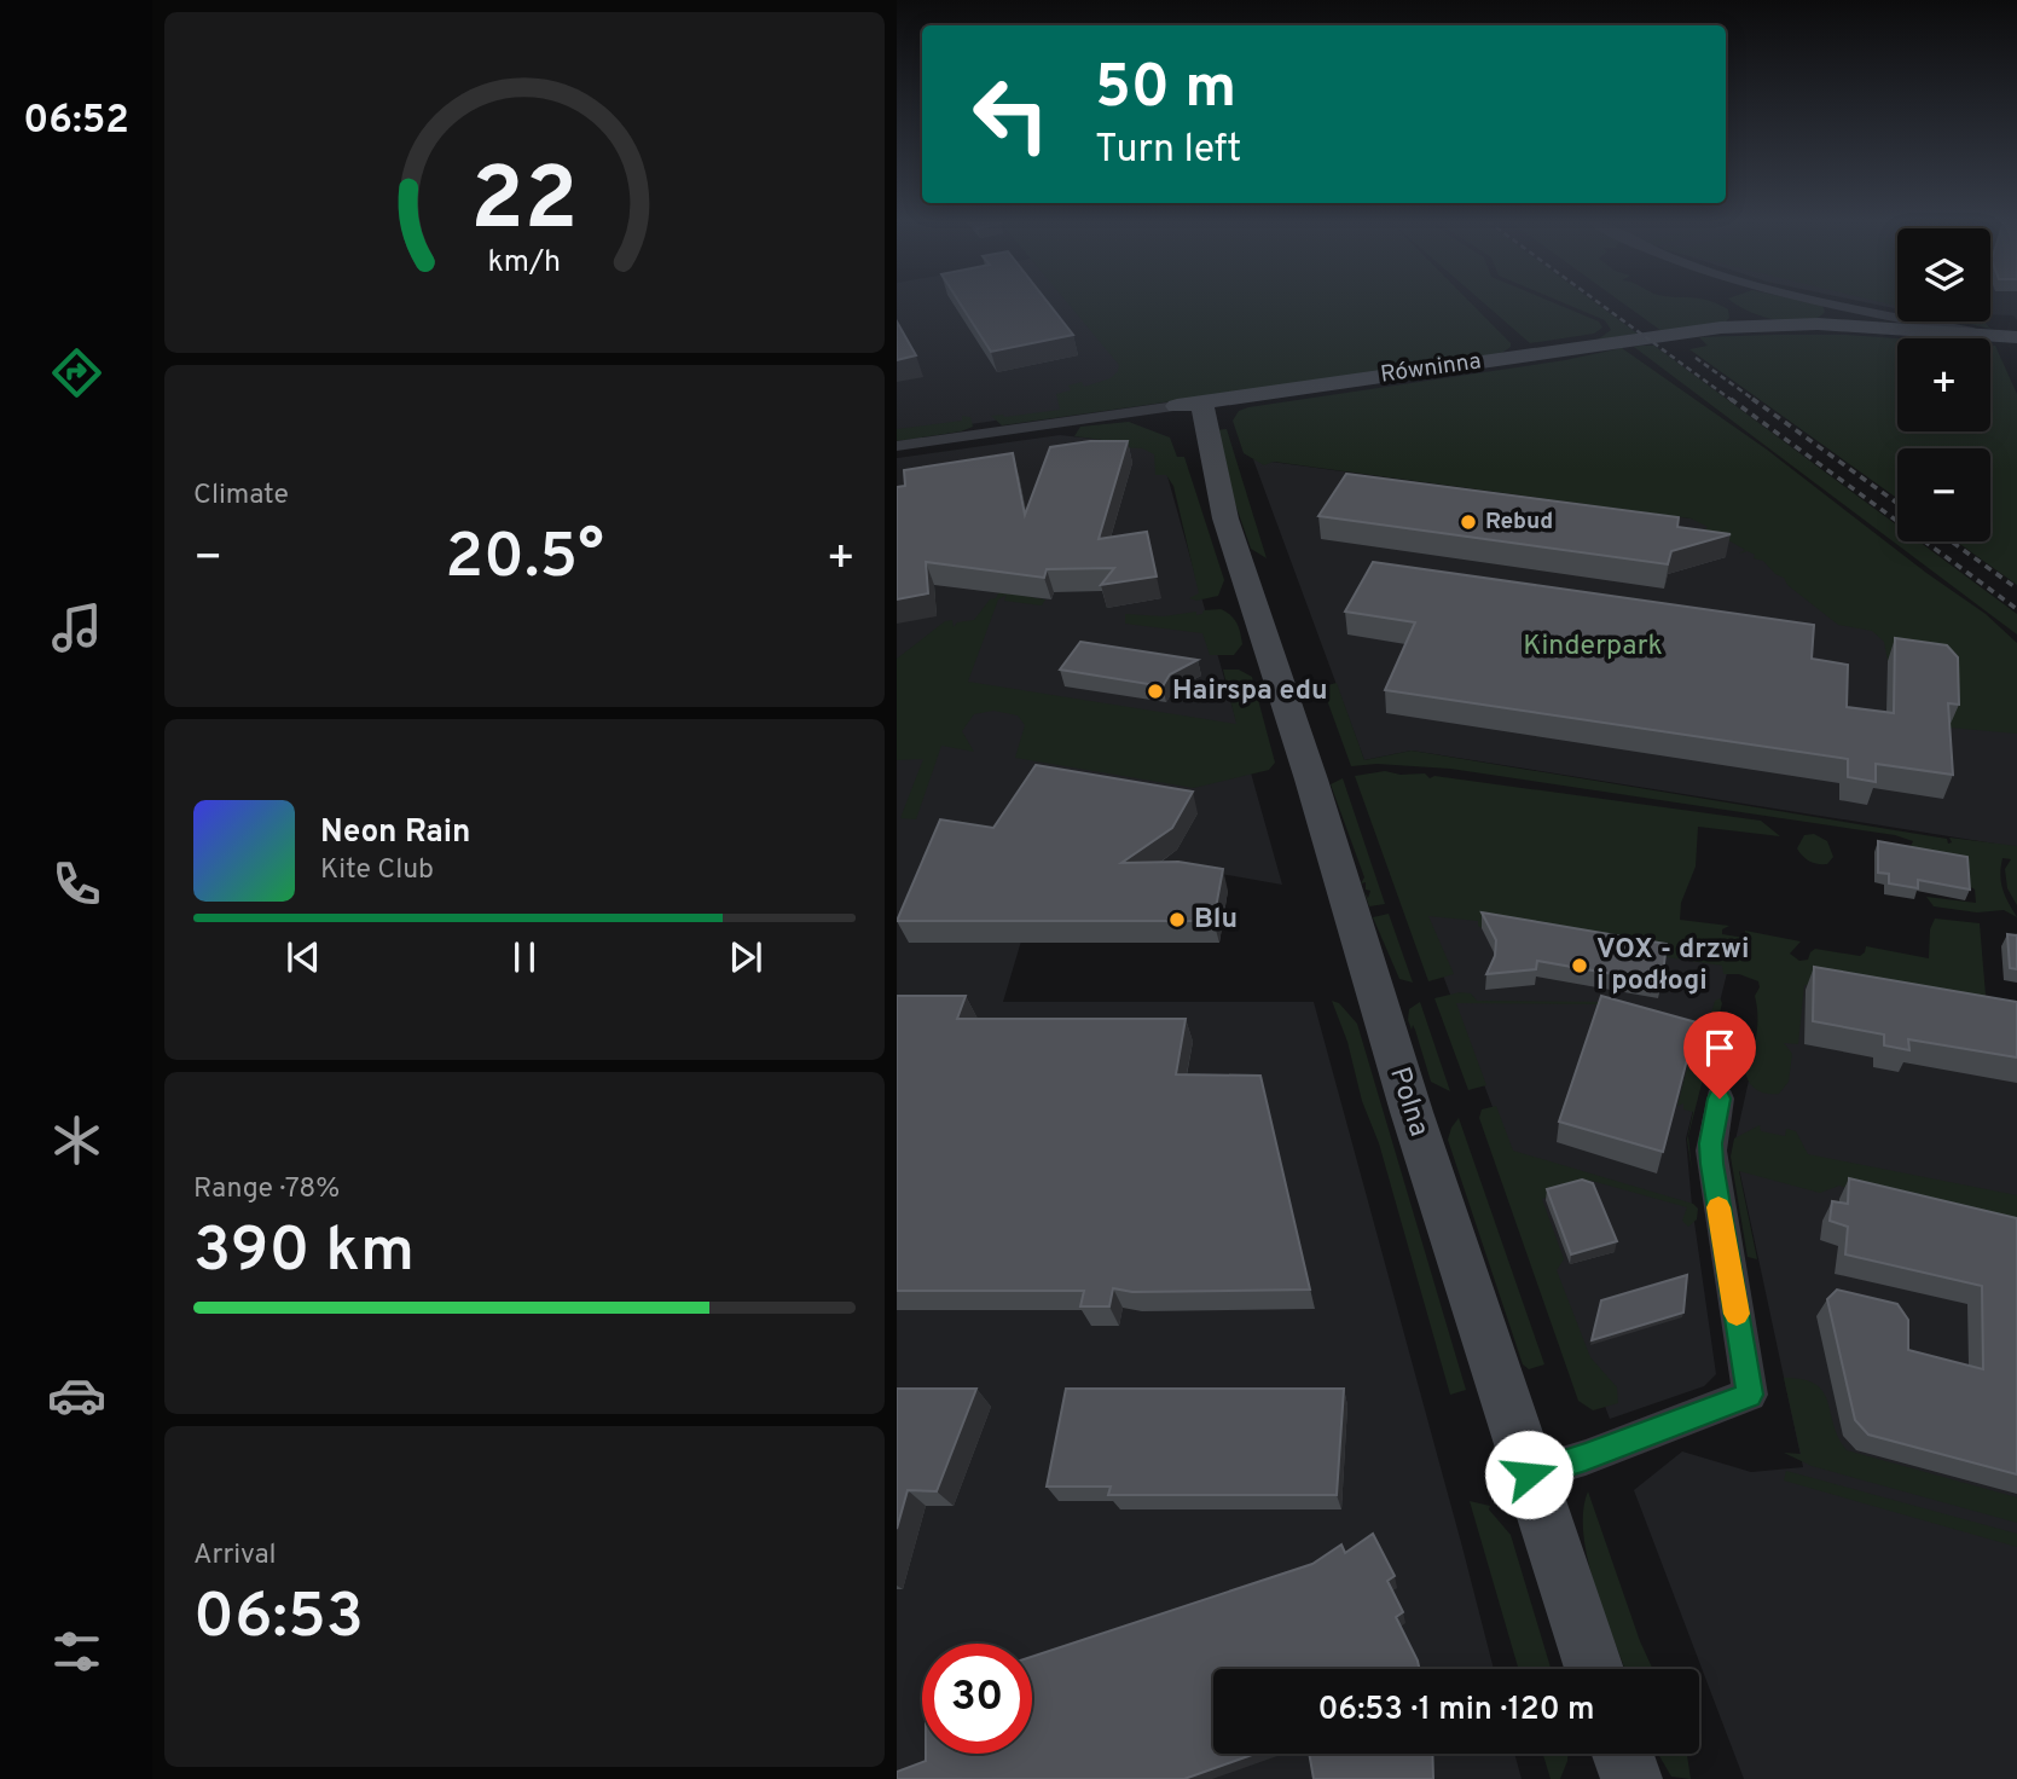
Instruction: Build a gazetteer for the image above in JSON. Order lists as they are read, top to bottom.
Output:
{
  "streets": {
    "street": ["Równinna", "Polna"]
  },
  "crossings": [
    ["Równinna", "Polna"]
  ],
  "parks": ["Kinderpark"],
  "places": [
    "Rebud",
    "Hairspa edu",
    "Blu",
    "VOX - drzwi i podłogi"
  ],
  "page": {
    "tabs": "06:52",
    "turn": ["50 m", "Turn left"],
    "map_buttons": ["+", "−"],
    "tile": [
      "Climate",
      ["Range · 78%", "390 km"],
      ["Arrival", "06:53"]
    ],
    "heat": ["−", "20.5°", "+"],
    "song": ["Neon Rain", "Kite Club"],
    "limit": "30",
    "trip": "06:53 · 1 min · 120 m",
    "gauge": ["22", "km/h"]
  }
}
